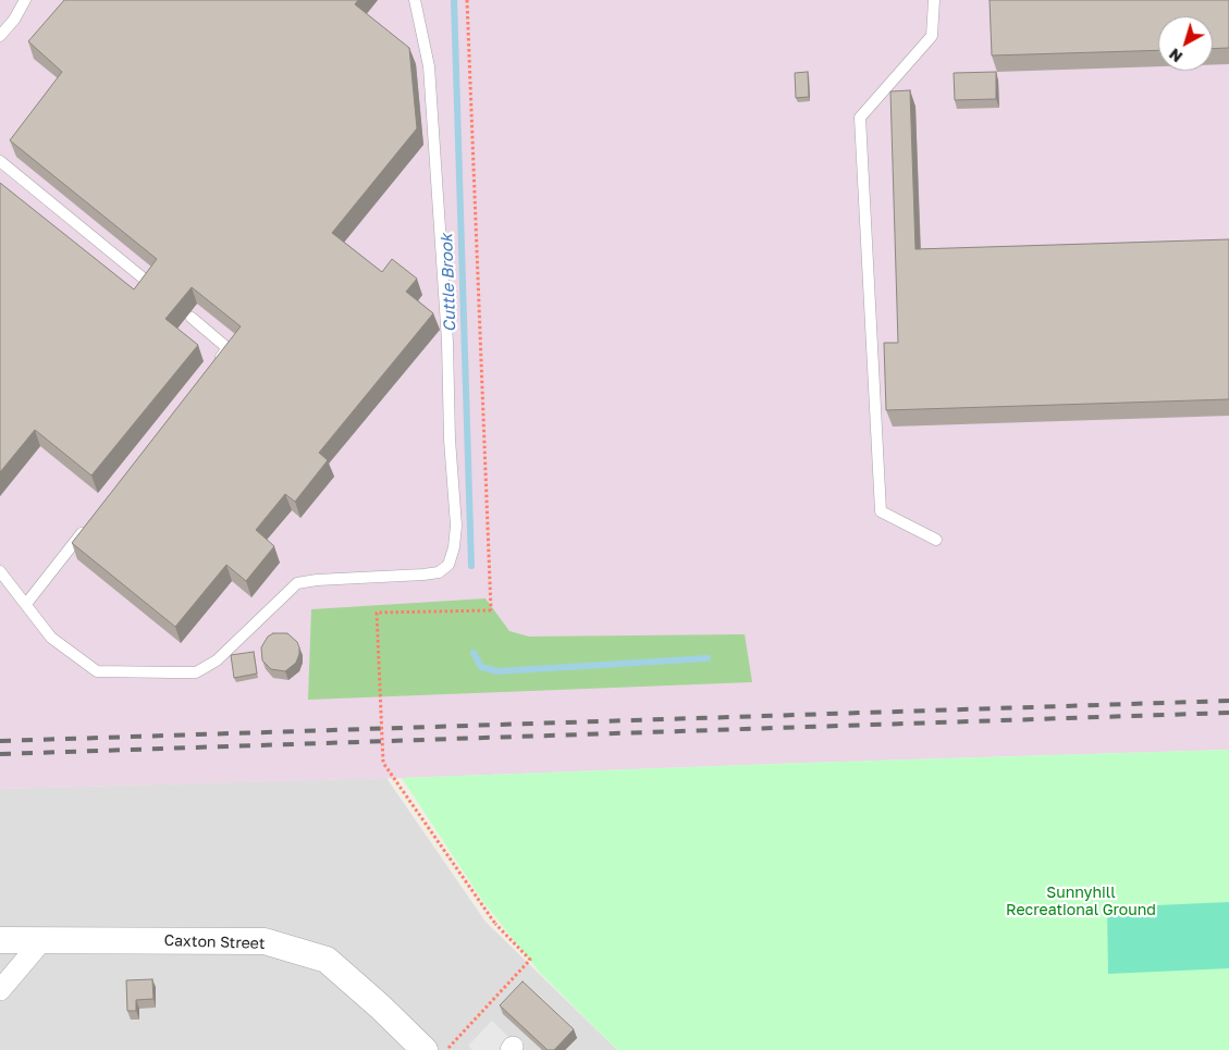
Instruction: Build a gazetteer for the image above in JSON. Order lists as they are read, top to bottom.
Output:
{
  "streets": {
    "street": ["Caxton Street"]
  },
  "water": ["Cuttle Brook"],
  "parks": ["Sunnyhill Recreational Ground"],
  "north": "bottom left"
}
